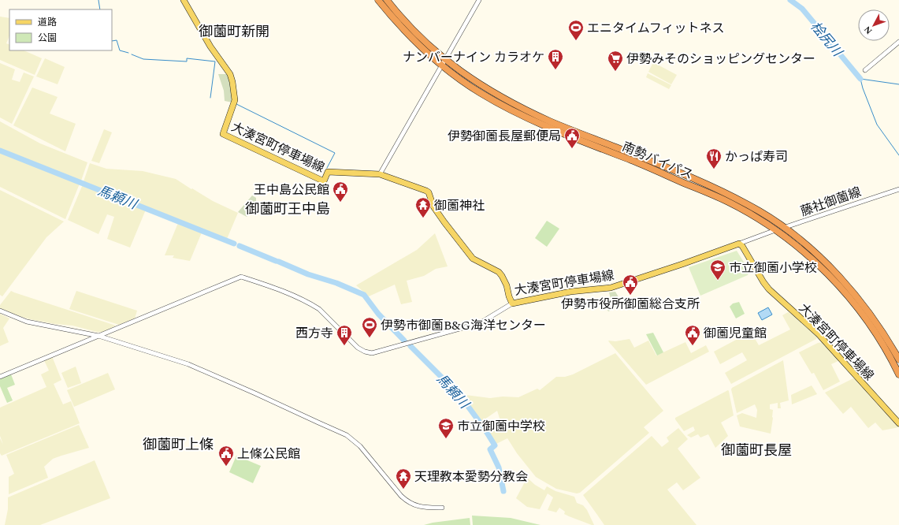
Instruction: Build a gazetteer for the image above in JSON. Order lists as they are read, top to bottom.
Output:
{
  "streets": {
    "highway": ["南勢バイパス"],
    "main road": ["大湊宮町停車場線"],
    "street": ["藤社御薗線"]
  },
  "crossings": [
    ["大湊宮町停車場線", "藤社御薗線"],
    ["南勢バイパス", "藤社御薗線"]
  ],
  "districts": [
    "御薗町新開",
    "御薗町王中島",
    "御薗町上條",
    "御薗町長屋"
  ],
  "water": ["桧尻川", "馬頼川"],
  "places": {
    "sports": ["エニタイムフィットネス", "伊勢市御薗B&G海洋センター"],
    "building": ["ナンバーナイン カラオケ", "西方寺"],
    "supermarket": ["伊勢みそのショッピングセンター"],
    "public building": [
      "伊勢御薗長屋郵便局",
      "王中島公民館",
      "伊勢市役所御薗総合支所",
      "御薗児童館",
      "上條公民館"
    ],
    "restaurant": ["かっぱ寿司"],
    "temple": ["御薗神社", "天理教本愛勢分教会"],
    "school or university": ["市立御薗小学校", "市立御薗中学校"]
  },
  "legend": ["道路", "公園"],
  "north": "bottom left"
}
